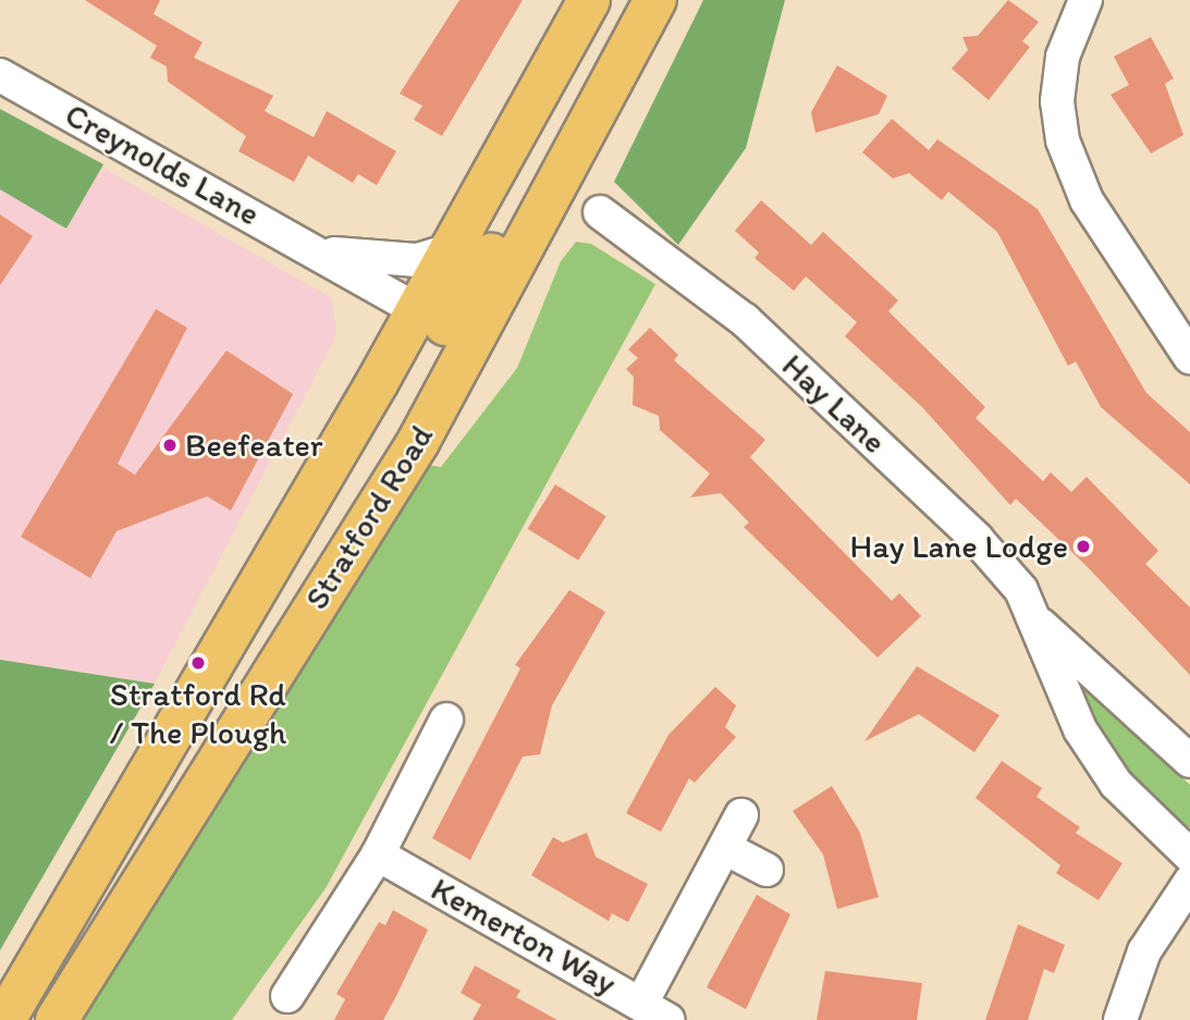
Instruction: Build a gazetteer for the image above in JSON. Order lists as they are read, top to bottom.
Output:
{
  "streets": {
    "highway": ["Stratford Road"],
    "street": ["Creynolds Lane", "Hay Lane", "Kemerton Way"]
  },
  "crossings": [
    ["Creynolds Lane", "Stratford Road"]
  ],
  "places": ["Beefeater", "Hay Lane Lodge", "Stratford Rd / The Plough"]
}
